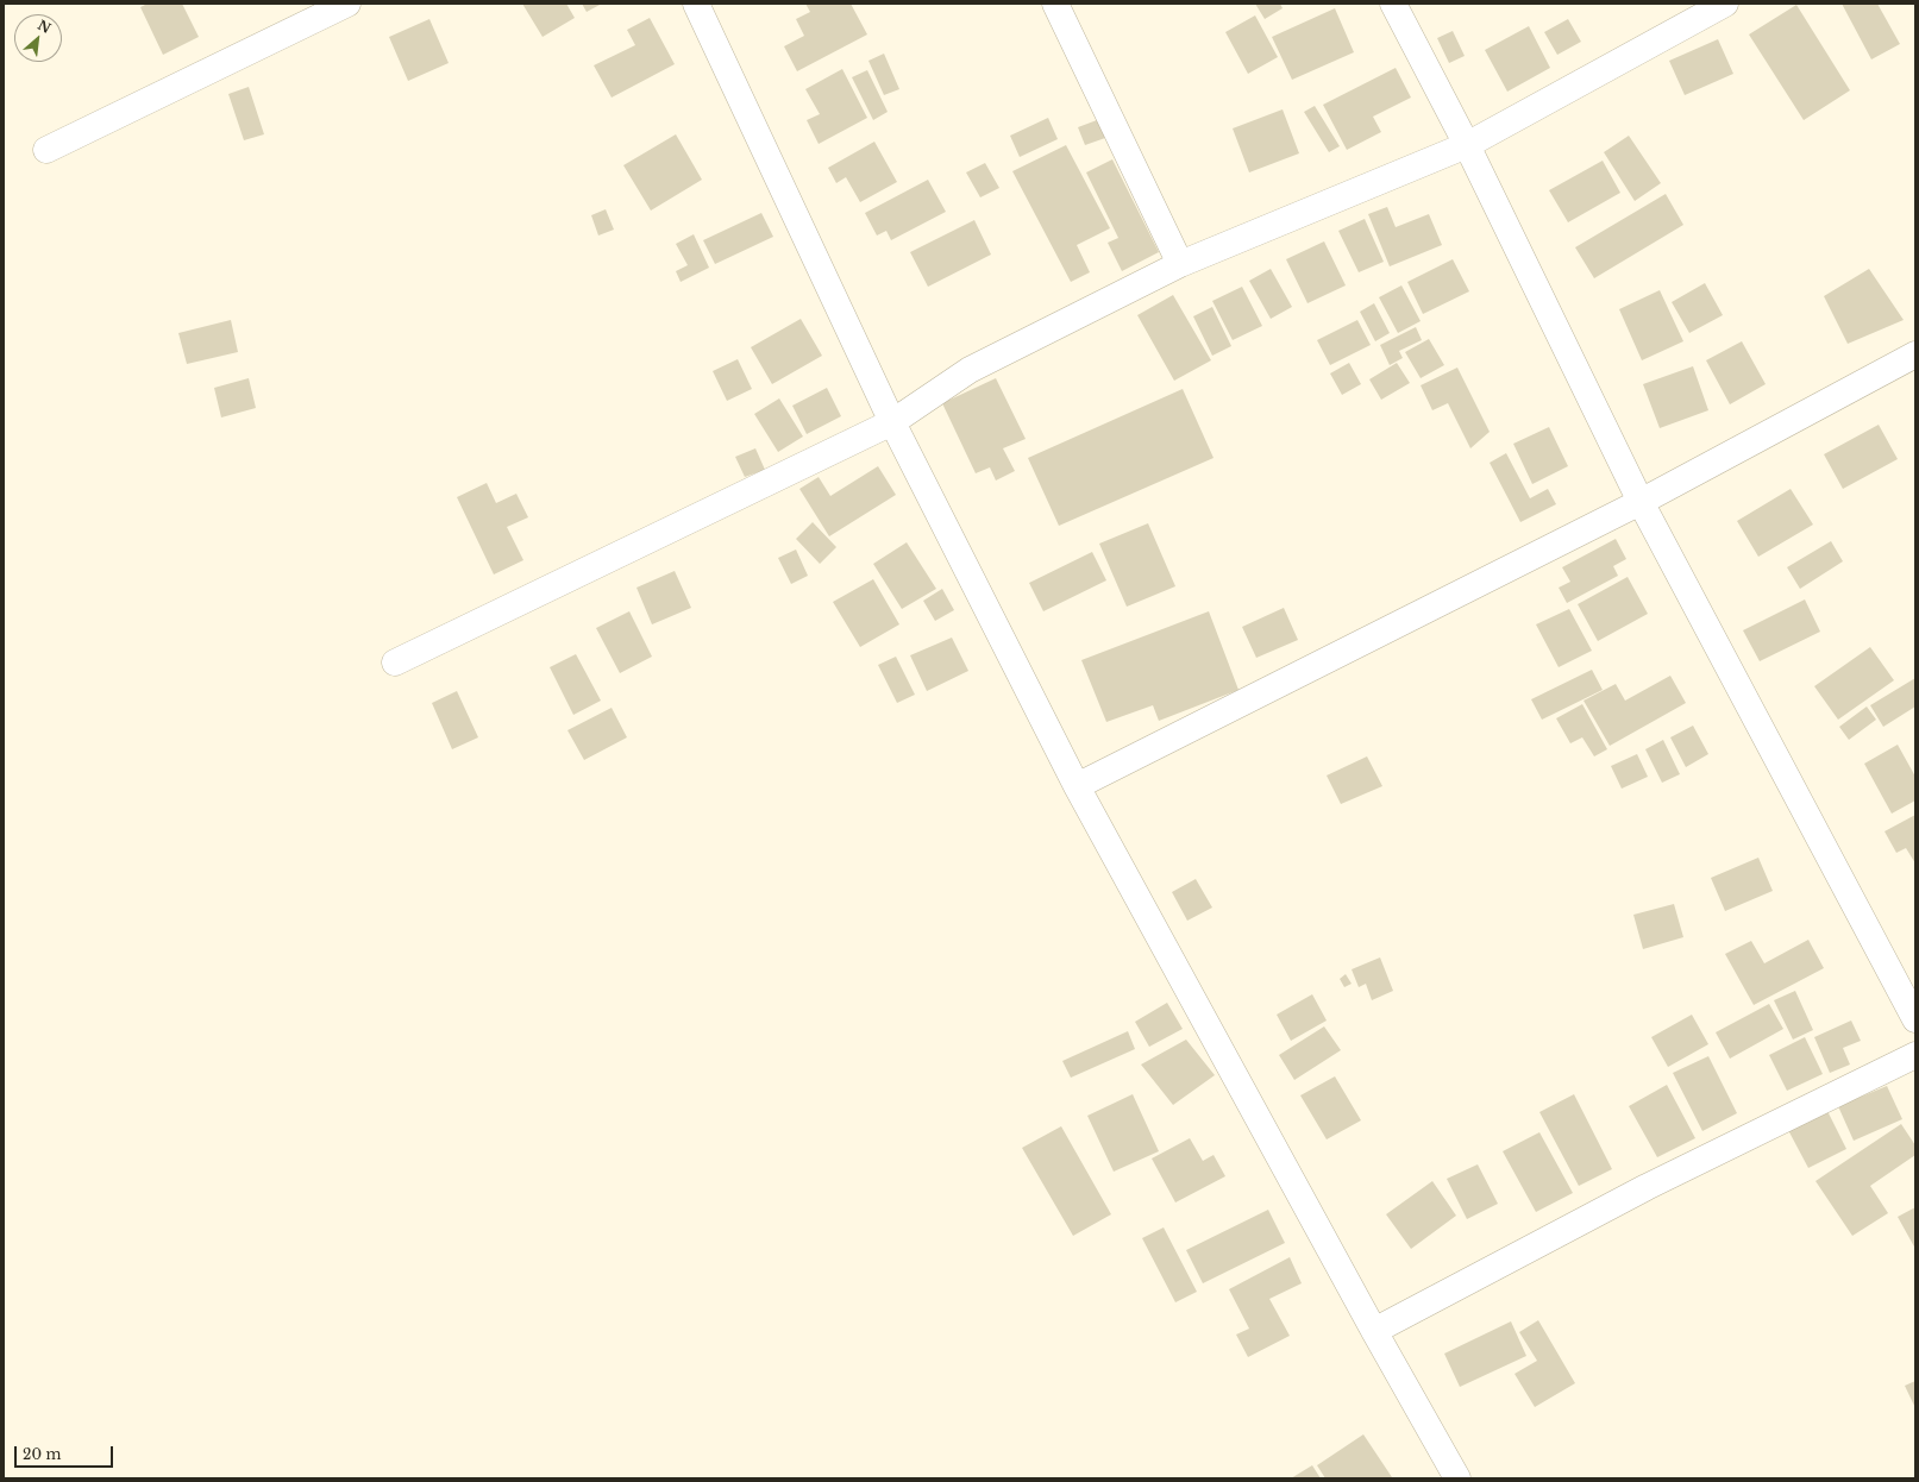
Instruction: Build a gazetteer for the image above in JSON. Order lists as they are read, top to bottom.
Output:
{
  "scale_bar": "20 m",
  "north": "top right"
}
